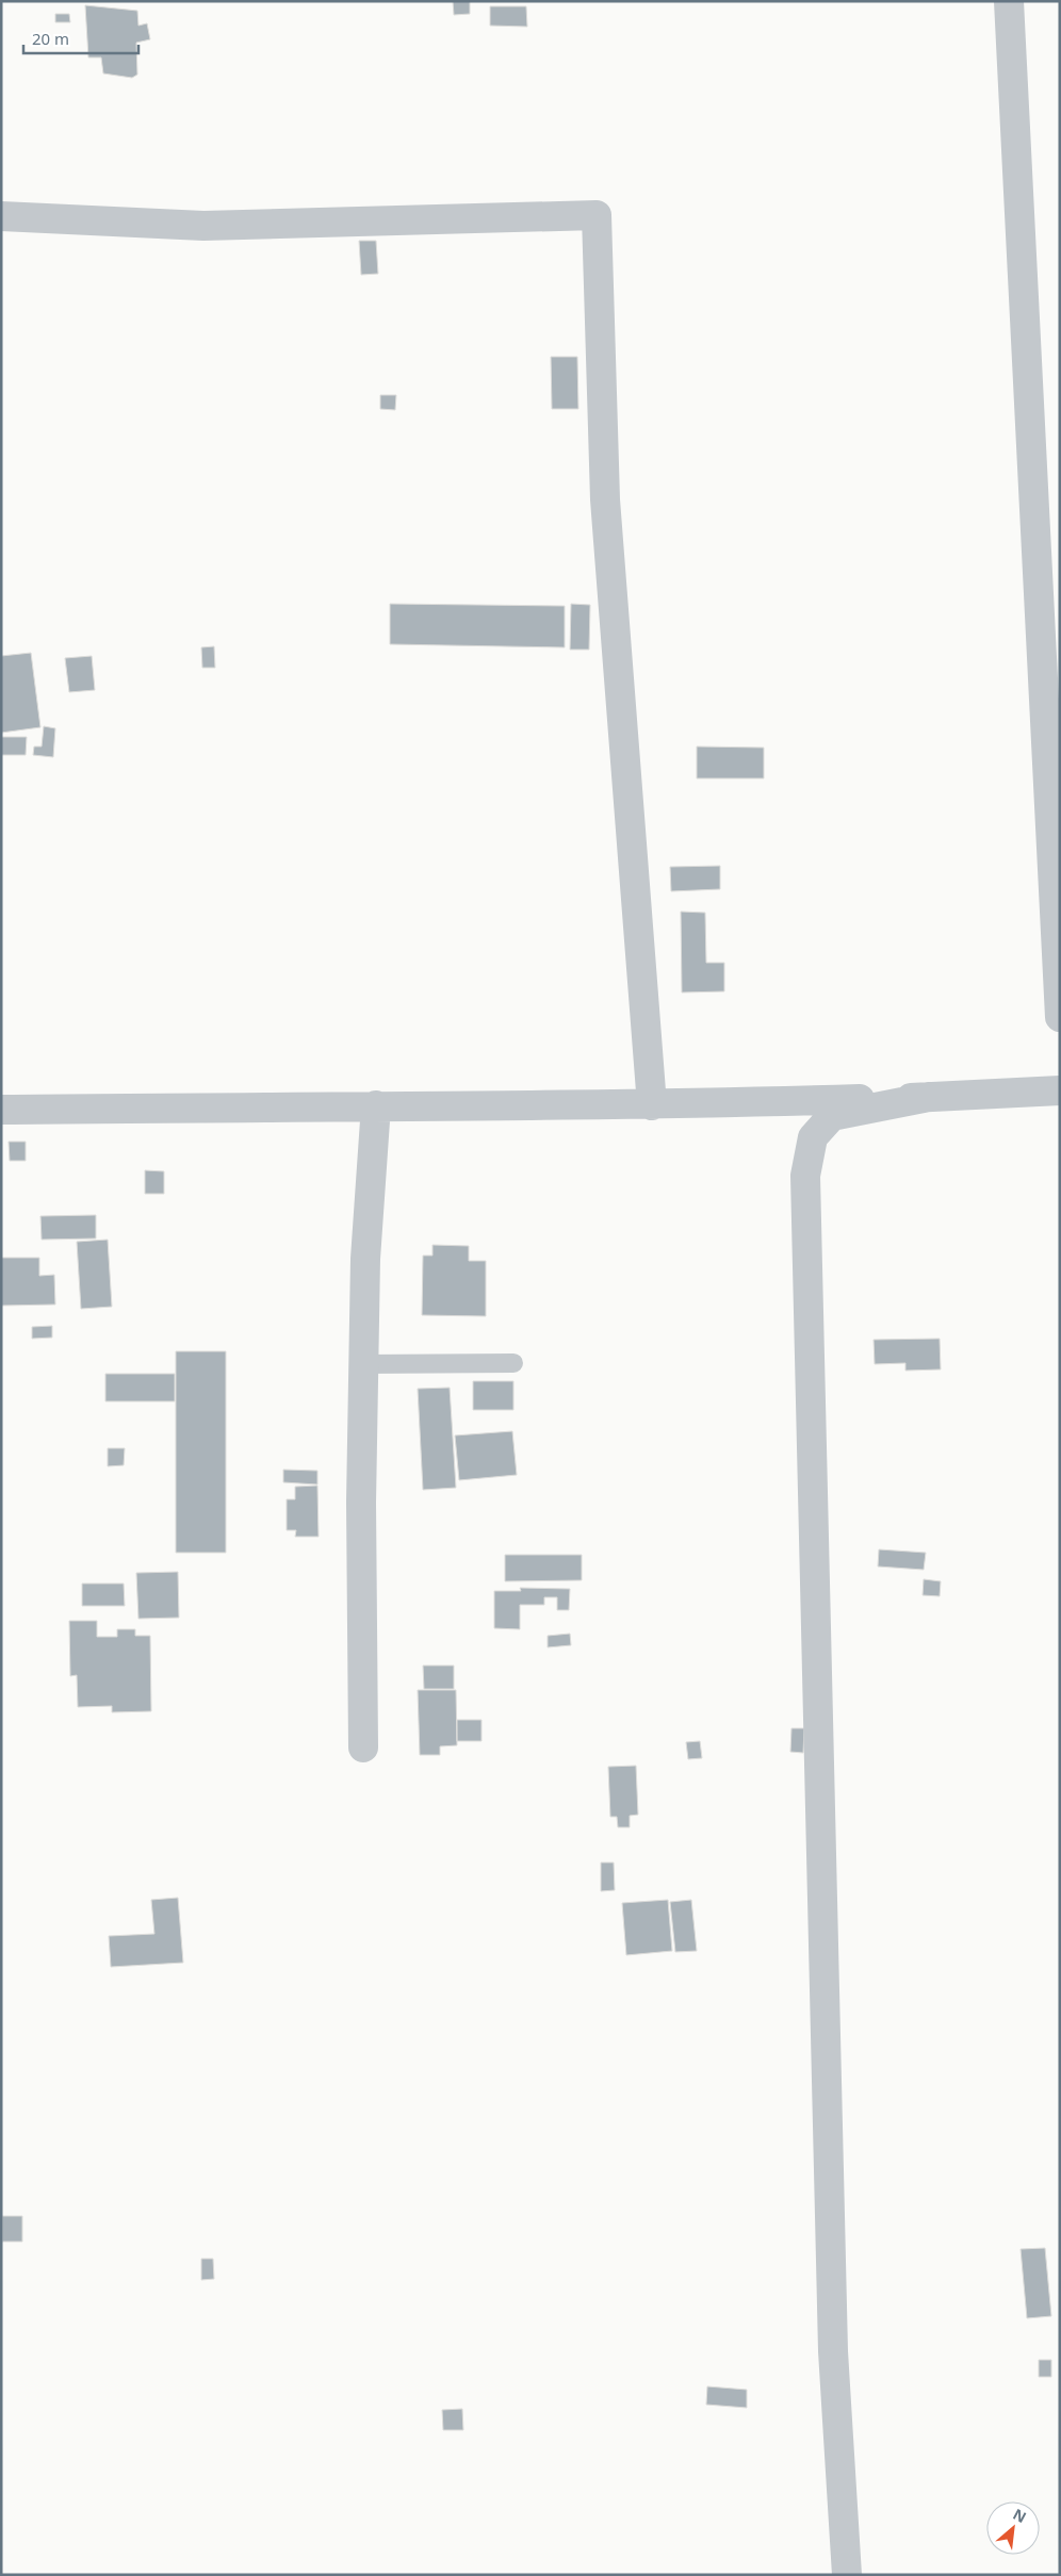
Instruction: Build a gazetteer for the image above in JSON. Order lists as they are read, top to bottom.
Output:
{
  "scale_bar": "20 m",
  "north": "top right"
}
